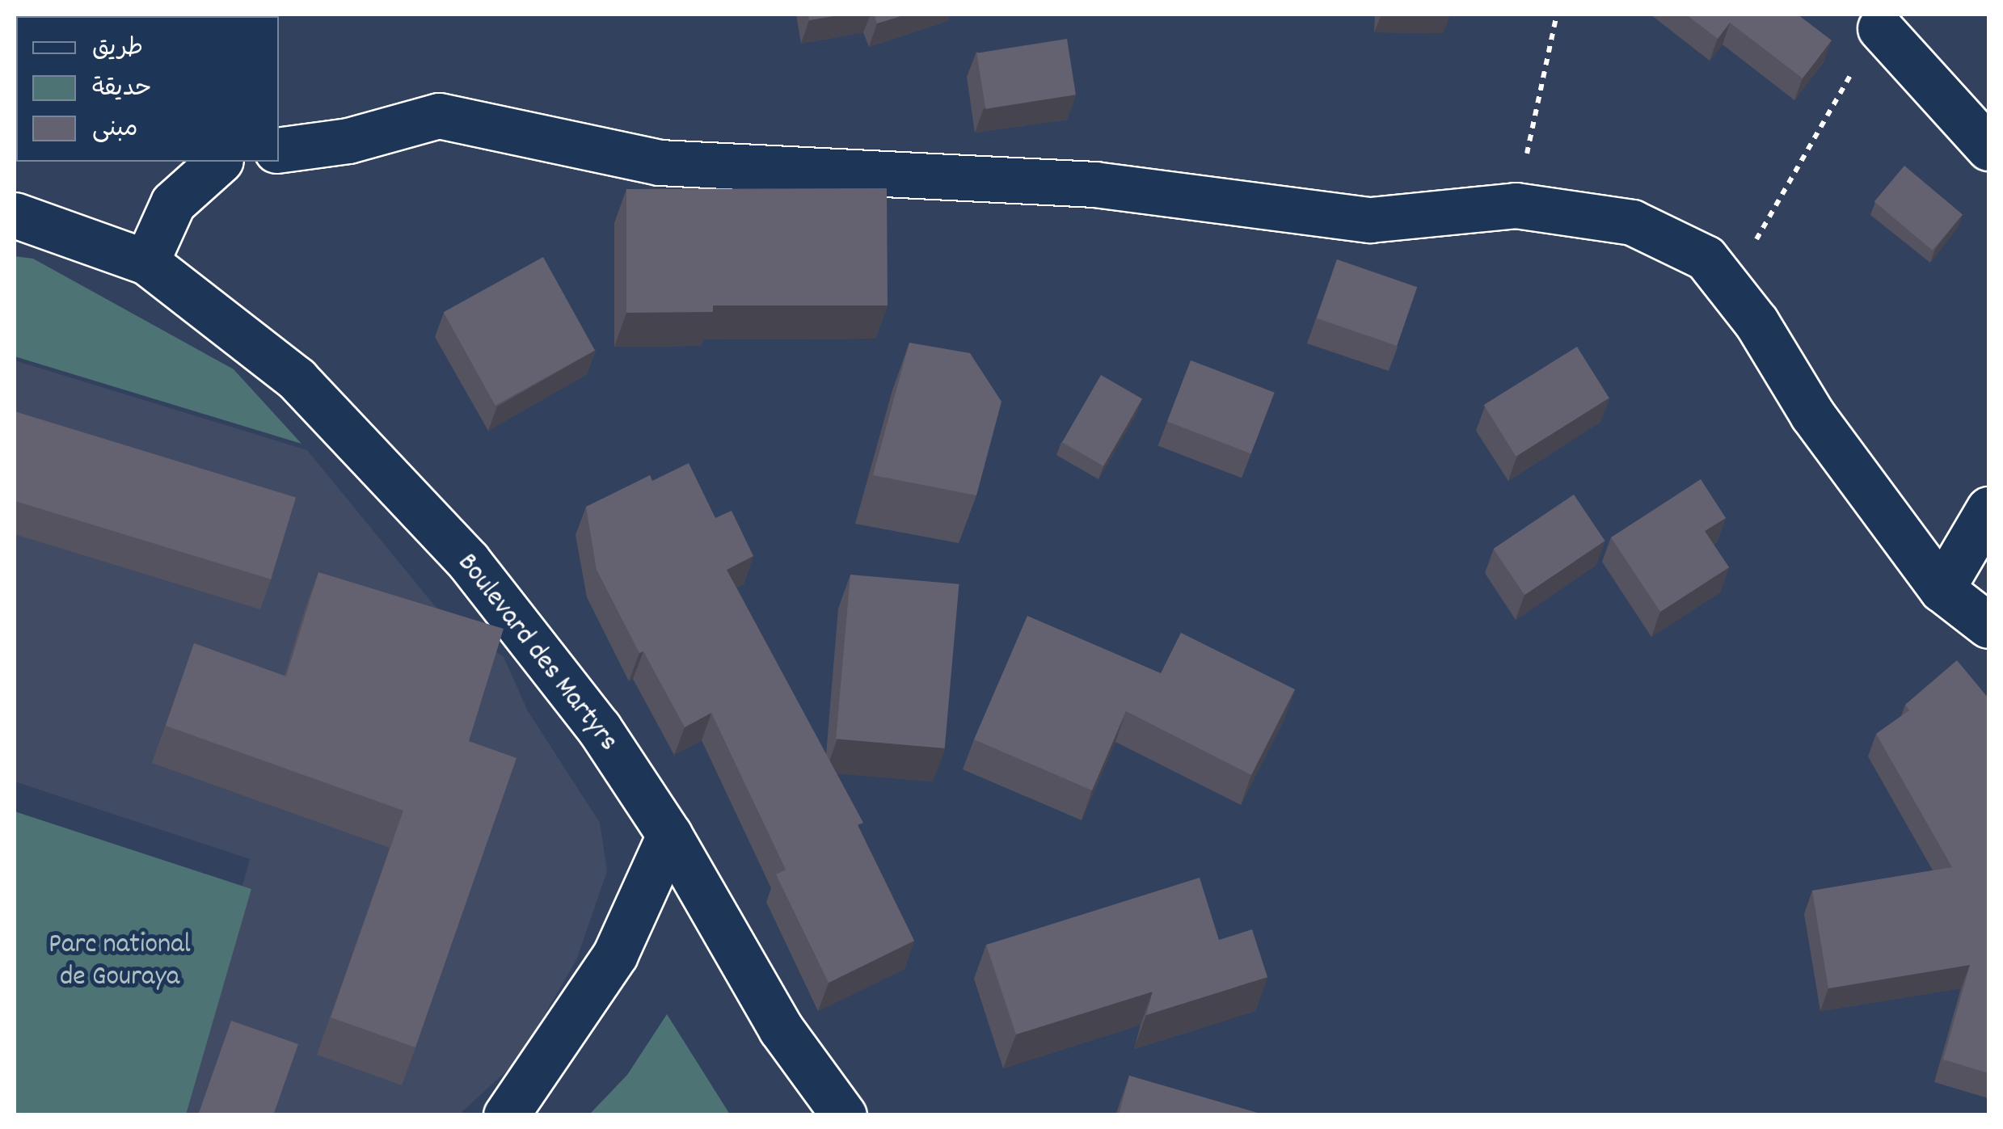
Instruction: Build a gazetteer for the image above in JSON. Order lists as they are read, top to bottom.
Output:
{
  "streets": {
    "street": ["Boulevard des Martyrs"]
  },
  "parks": ["Parc national de Gouraya"],
  "legend": ["طريق", "حديقة", "مبنى"]
}
